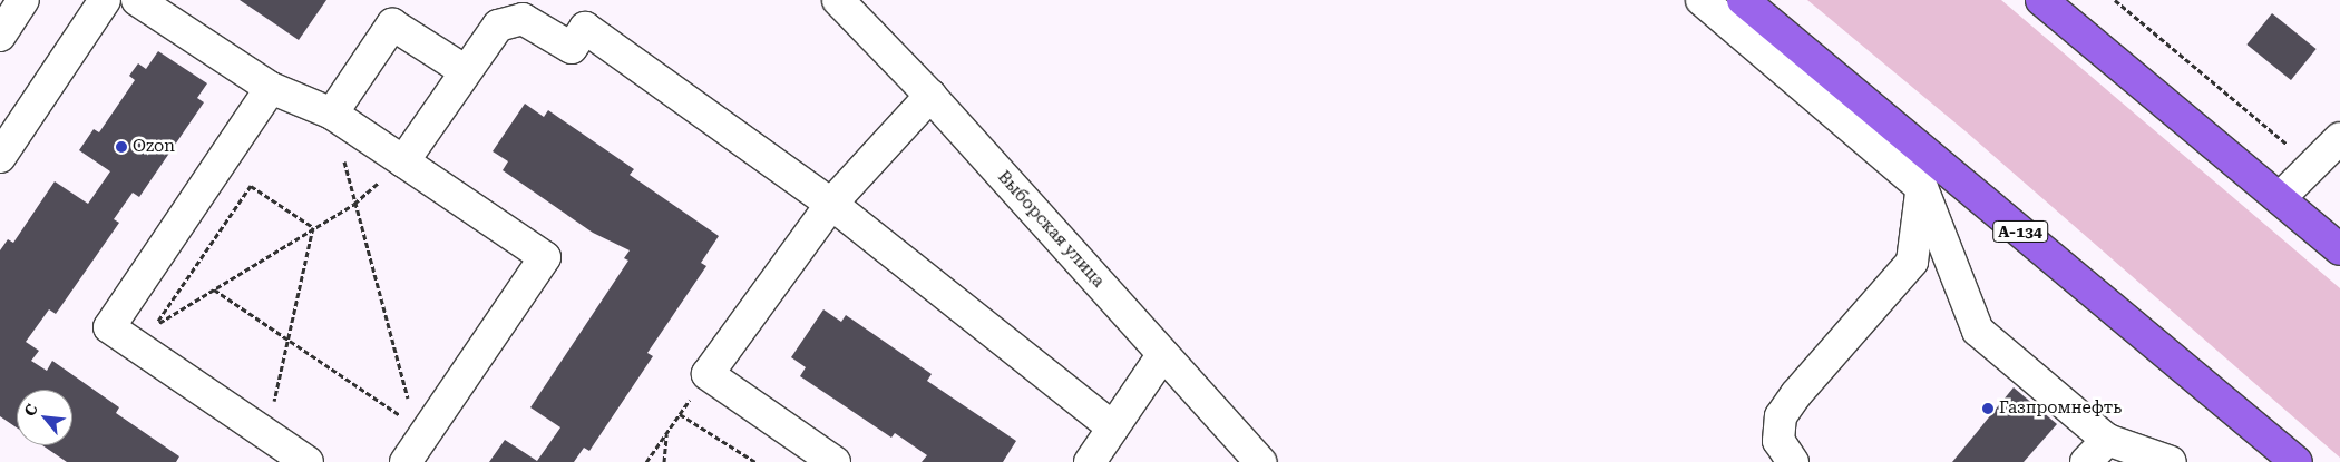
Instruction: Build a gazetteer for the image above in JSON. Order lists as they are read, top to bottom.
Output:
{
  "streets": {
    "highway": ["А-134"],
    "street": ["Выборская улица"]
  },
  "places": ["Ozon", "Газпромнефть"],
  "north": "top left"
}
